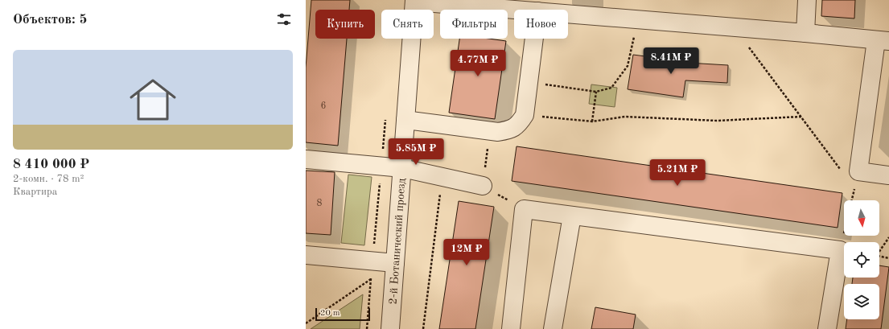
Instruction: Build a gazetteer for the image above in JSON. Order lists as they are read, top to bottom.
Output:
{
  "streets": {
    "street": ["2-й Ботанический проезд"]
  },
  "house_numbers": ["6", "8"],
  "scale_bar": "20 m",
  "north": "bottom",
  "page": {
    "heading": "Объектов: 5",
    "chip": [
      "Купить",
      "Снять",
      "Фильтры",
      "Новое"
    ],
    "list": [
      {
        "name": "8 410 000 ₽",
        "note": "2-комн. · 78 m² · Квартира"
      }
    ],
    "price": [
      "8.41M ₽",
      "4.77M ₽",
      "5.85M ₽",
      "5.21M ₽",
      "12M ₽"
    ],
    "scale": "20 m"
  }
}
